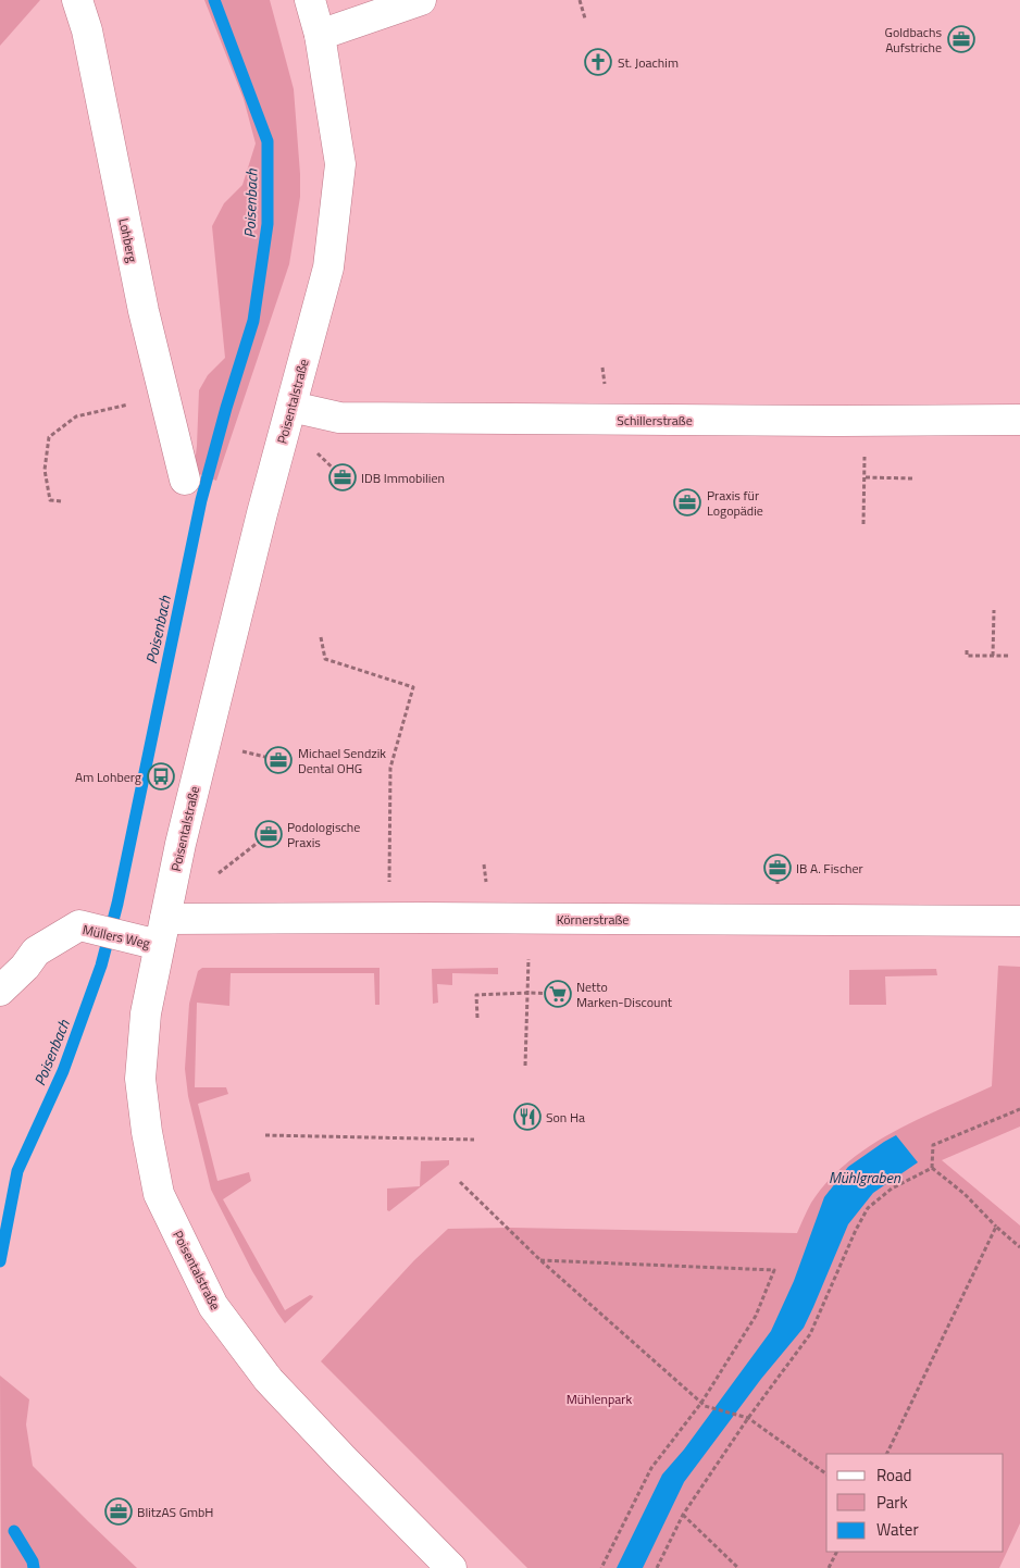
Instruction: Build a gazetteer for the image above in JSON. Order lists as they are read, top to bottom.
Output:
{
  "streets": {
    "street": [
      "Lohberg",
      "Poisentalstraße",
      "Schillerstraße",
      "Körnerstraße",
      "Müllers Weg"
    ]
  },
  "crossings": [
    ["Poisentalstraße", "Schillerstraße"],
    ["Poisentalstraße", "Körnerstraße"],
    ["Poisentalstraße", "Müllers Weg"],
    ["Körnerstraße", "Müllers Weg"]
  ],
  "water": ["Poisenbach", "Mühlgraben"],
  "parks": ["Mühlenpark"],
  "places": {
    "office": [
      "Goldbachs Aufstriche",
      "IDB Immobilien",
      "Praxis für Logopädie",
      "Michael Sendzik Dental OHG",
      "Podologische Praxis",
      "IB A. Fischer",
      "BlitzAS GmbH"
    ],
    "church": ["St. Joachim"],
    "bus stop": ["Am Lohberg"],
    "supermarket": ["Netto Marken-Discount"],
    "restaurant": ["Son Ha"]
  },
  "legend": ["Road", "Park", "Water"]
}
